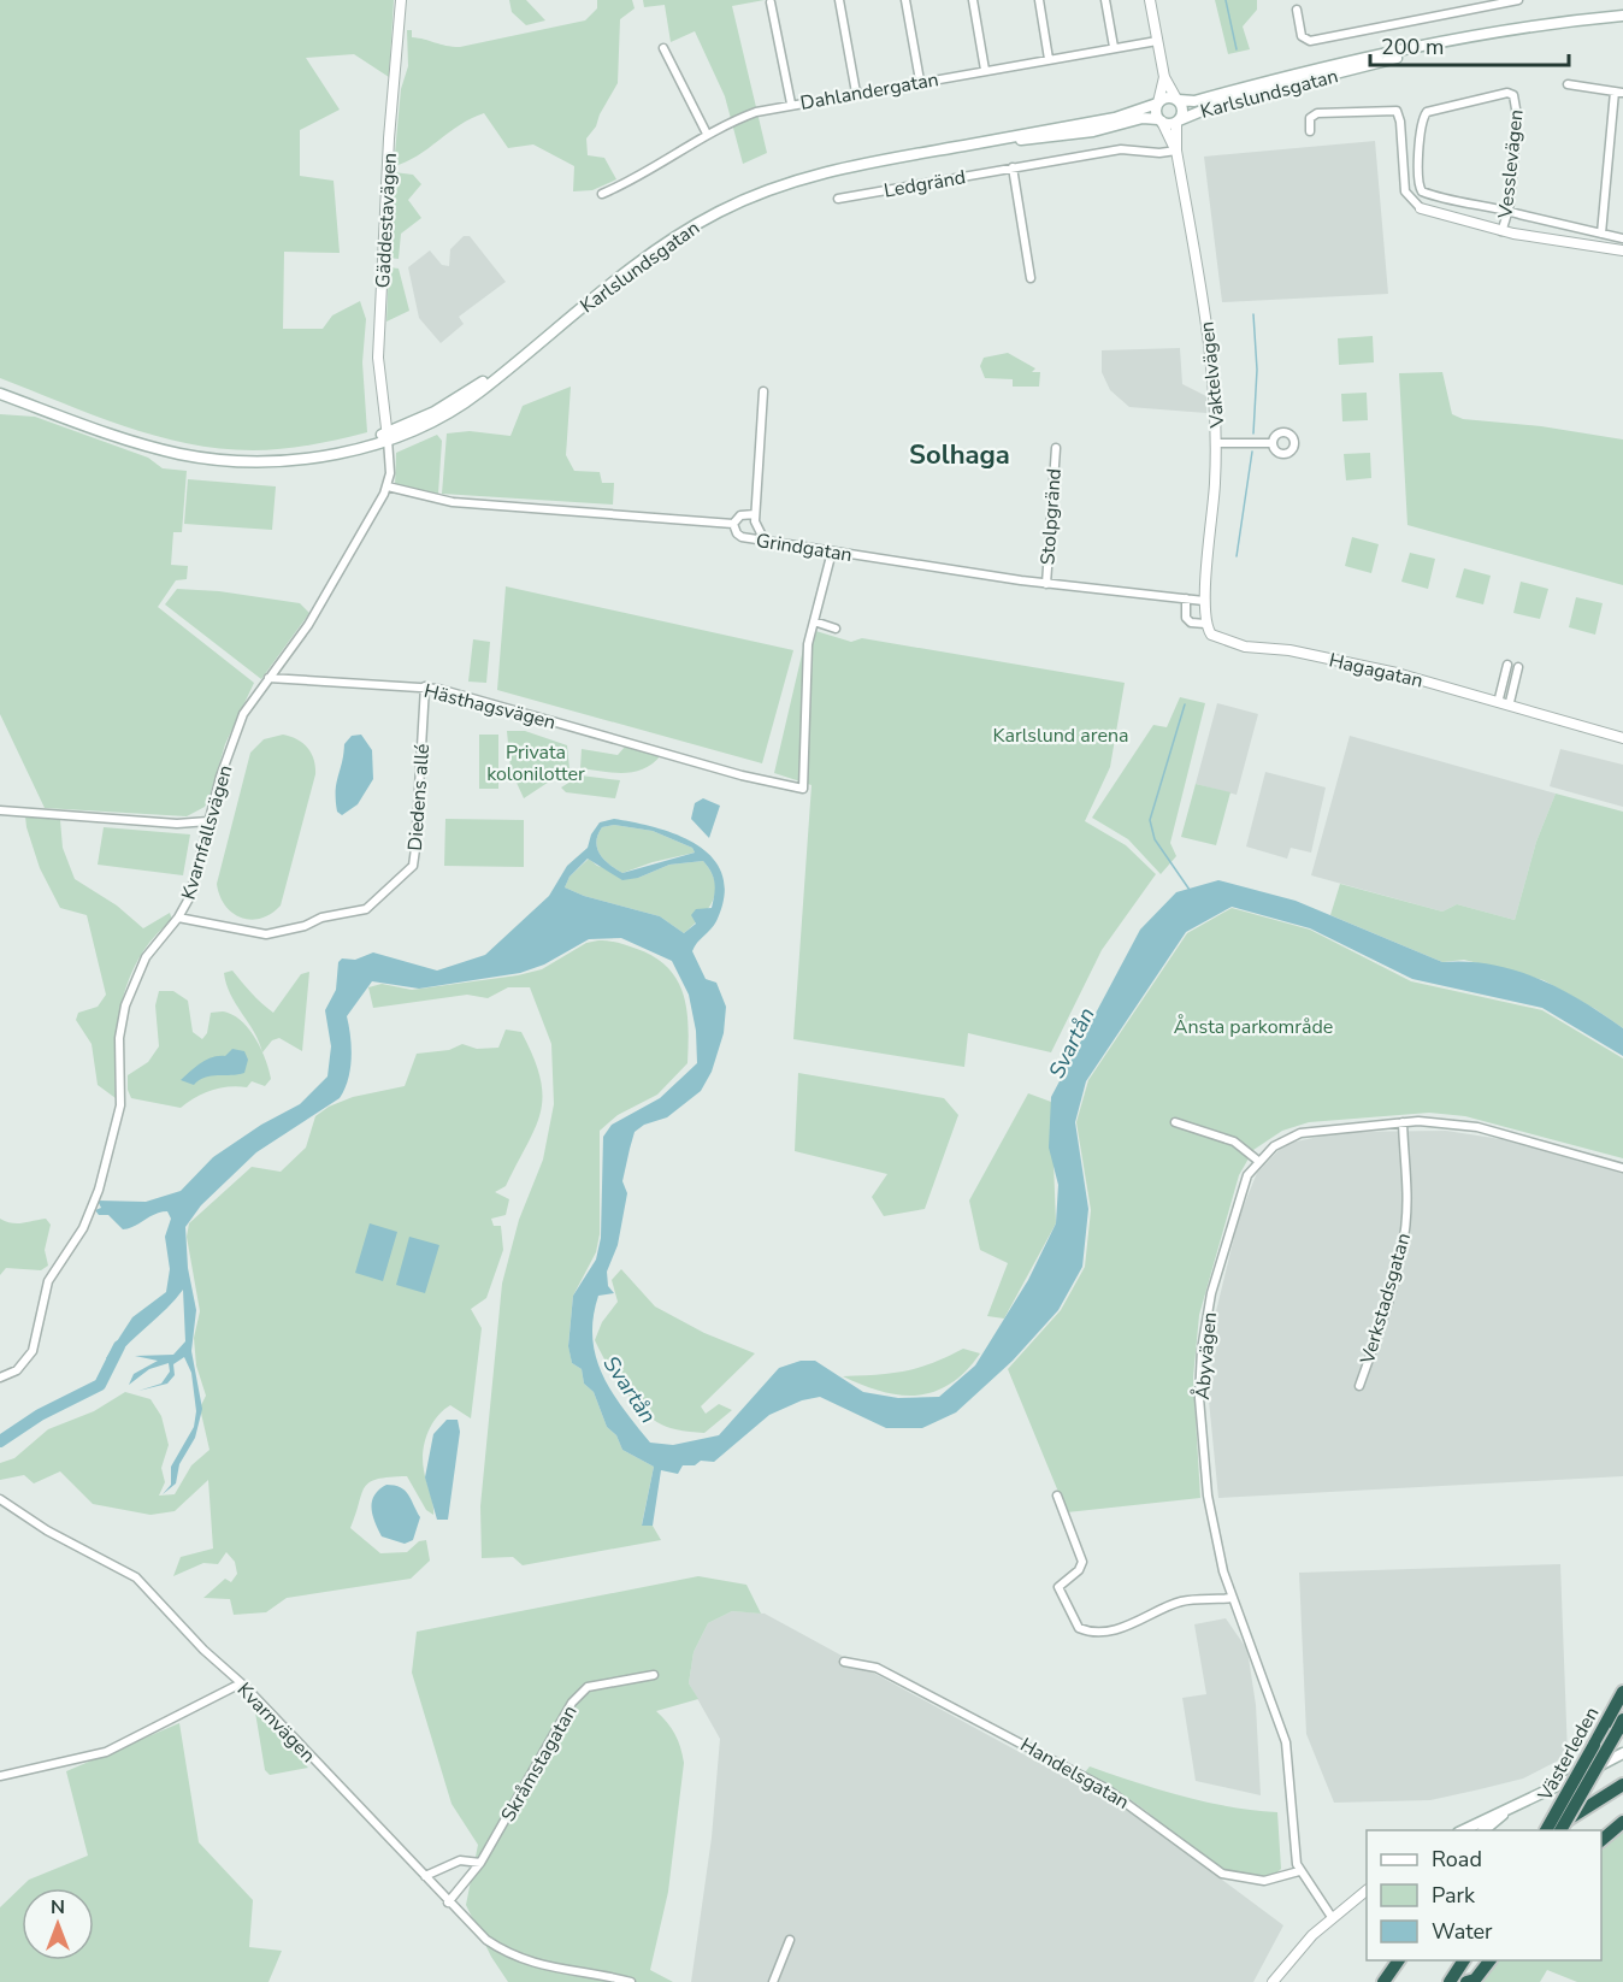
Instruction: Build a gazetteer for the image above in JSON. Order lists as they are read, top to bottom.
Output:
{
  "streets": {
    "highway": ["Västerleden"],
    "main road": ["Karlslundsgatan"],
    "street": [
      "Dahlandergatan",
      "Vesslevägen",
      "Ledgränd",
      "Gäddestavägen",
      "Vaktelvägen",
      "Stolpgränd",
      "Grindgatan",
      "Hagagatan",
      "Hästhagsvägen",
      "Diedens allé",
      "Kvarnfallsvägen",
      "Verkstadsgatan",
      "Åbyvägen",
      "Kvarnvägen",
      "Skråmstagatan",
      "Handelsgatan"
    ]
  },
  "crossings": [
    ["Karlslundsgatan", "Gäddestavägen"],
    ["Karlslundsgatan", "Vaktelvägen"],
    ["Karlslundsgatan", "Kvarnfallsvägen"],
    ["Ledgränd", "Vaktelvägen"],
    ["Gäddestavägen", "Kvarnfallsvägen"],
    ["Vaktelvägen", "Grindgatan"],
    ["Stolpgränd", "Grindgatan"],
    ["Grindgatan", "Kvarnfallsvägen"],
    ["Hästhagsvägen", "Diedens allé"],
    ["Hästhagsvägen", "Kvarnfallsvägen"],
    ["Diedens allé", "Kvarnfallsvägen"],
    ["Verkstadsgatan", "Åbyvägen"],
    ["Åbyvägen", "Handelsgatan"],
    ["Kvarnvägen", "Skråmstagatan"]
  ],
  "districts": ["Solhaga"],
  "water": ["Svartån"],
  "parks": ["Karlslund arena", "Privata kolonilotter", "Ånsta parkområde"],
  "legend": ["Road", "Park", "Water"],
  "scale_bar": "200 m",
  "north": "top"
}
